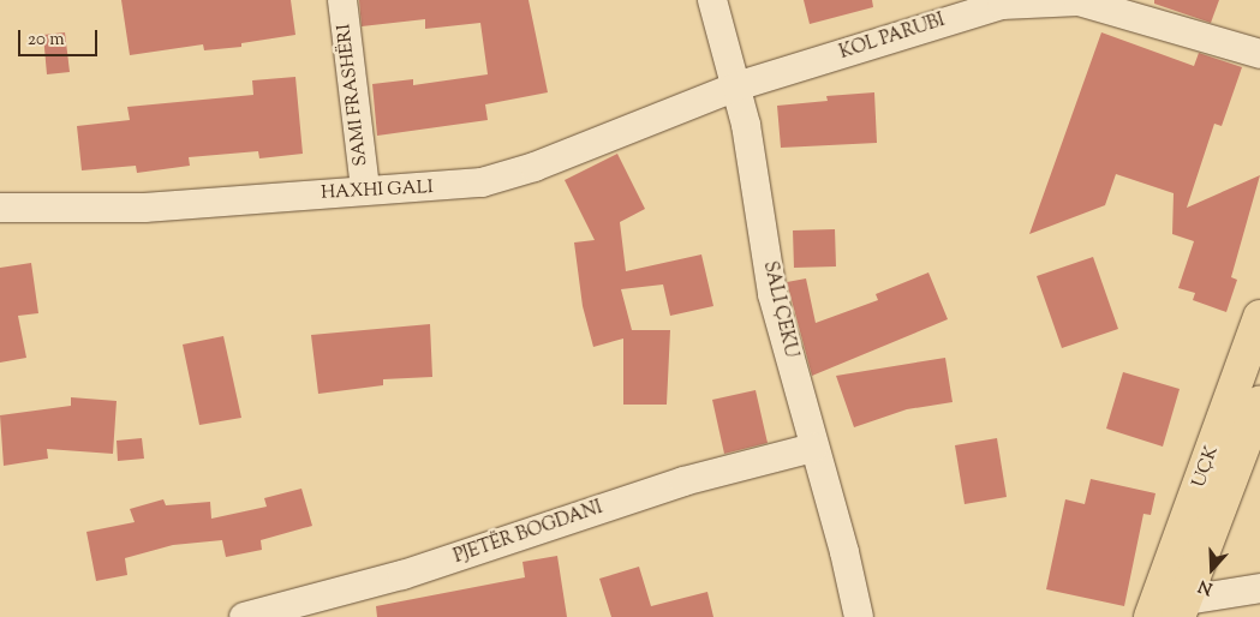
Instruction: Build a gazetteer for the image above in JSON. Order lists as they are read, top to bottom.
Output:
{
  "streets": {
    "main road": ["UÇK"],
    "street": [
      "KOL PARUBI",
      "SAMI FRASHËRI",
      "HAXHI GALI",
      "SALI ÇEKU",
      "PJETËR BOGDANI"
    ]
  },
  "crossings": [
    ["KOL PARUBI", "HAXHI GALI"],
    ["KOL PARUBI", "SALI ÇEKU"],
    ["SAMI FRASHËRI", "HAXHI GALI"],
    ["HAXHI GALI", "SALI ÇEKU"],
    ["SALI ÇEKU", "PJETËR BOGDANI"]
  ],
  "scale_bar": "20 m",
  "north": "bottom"
}
